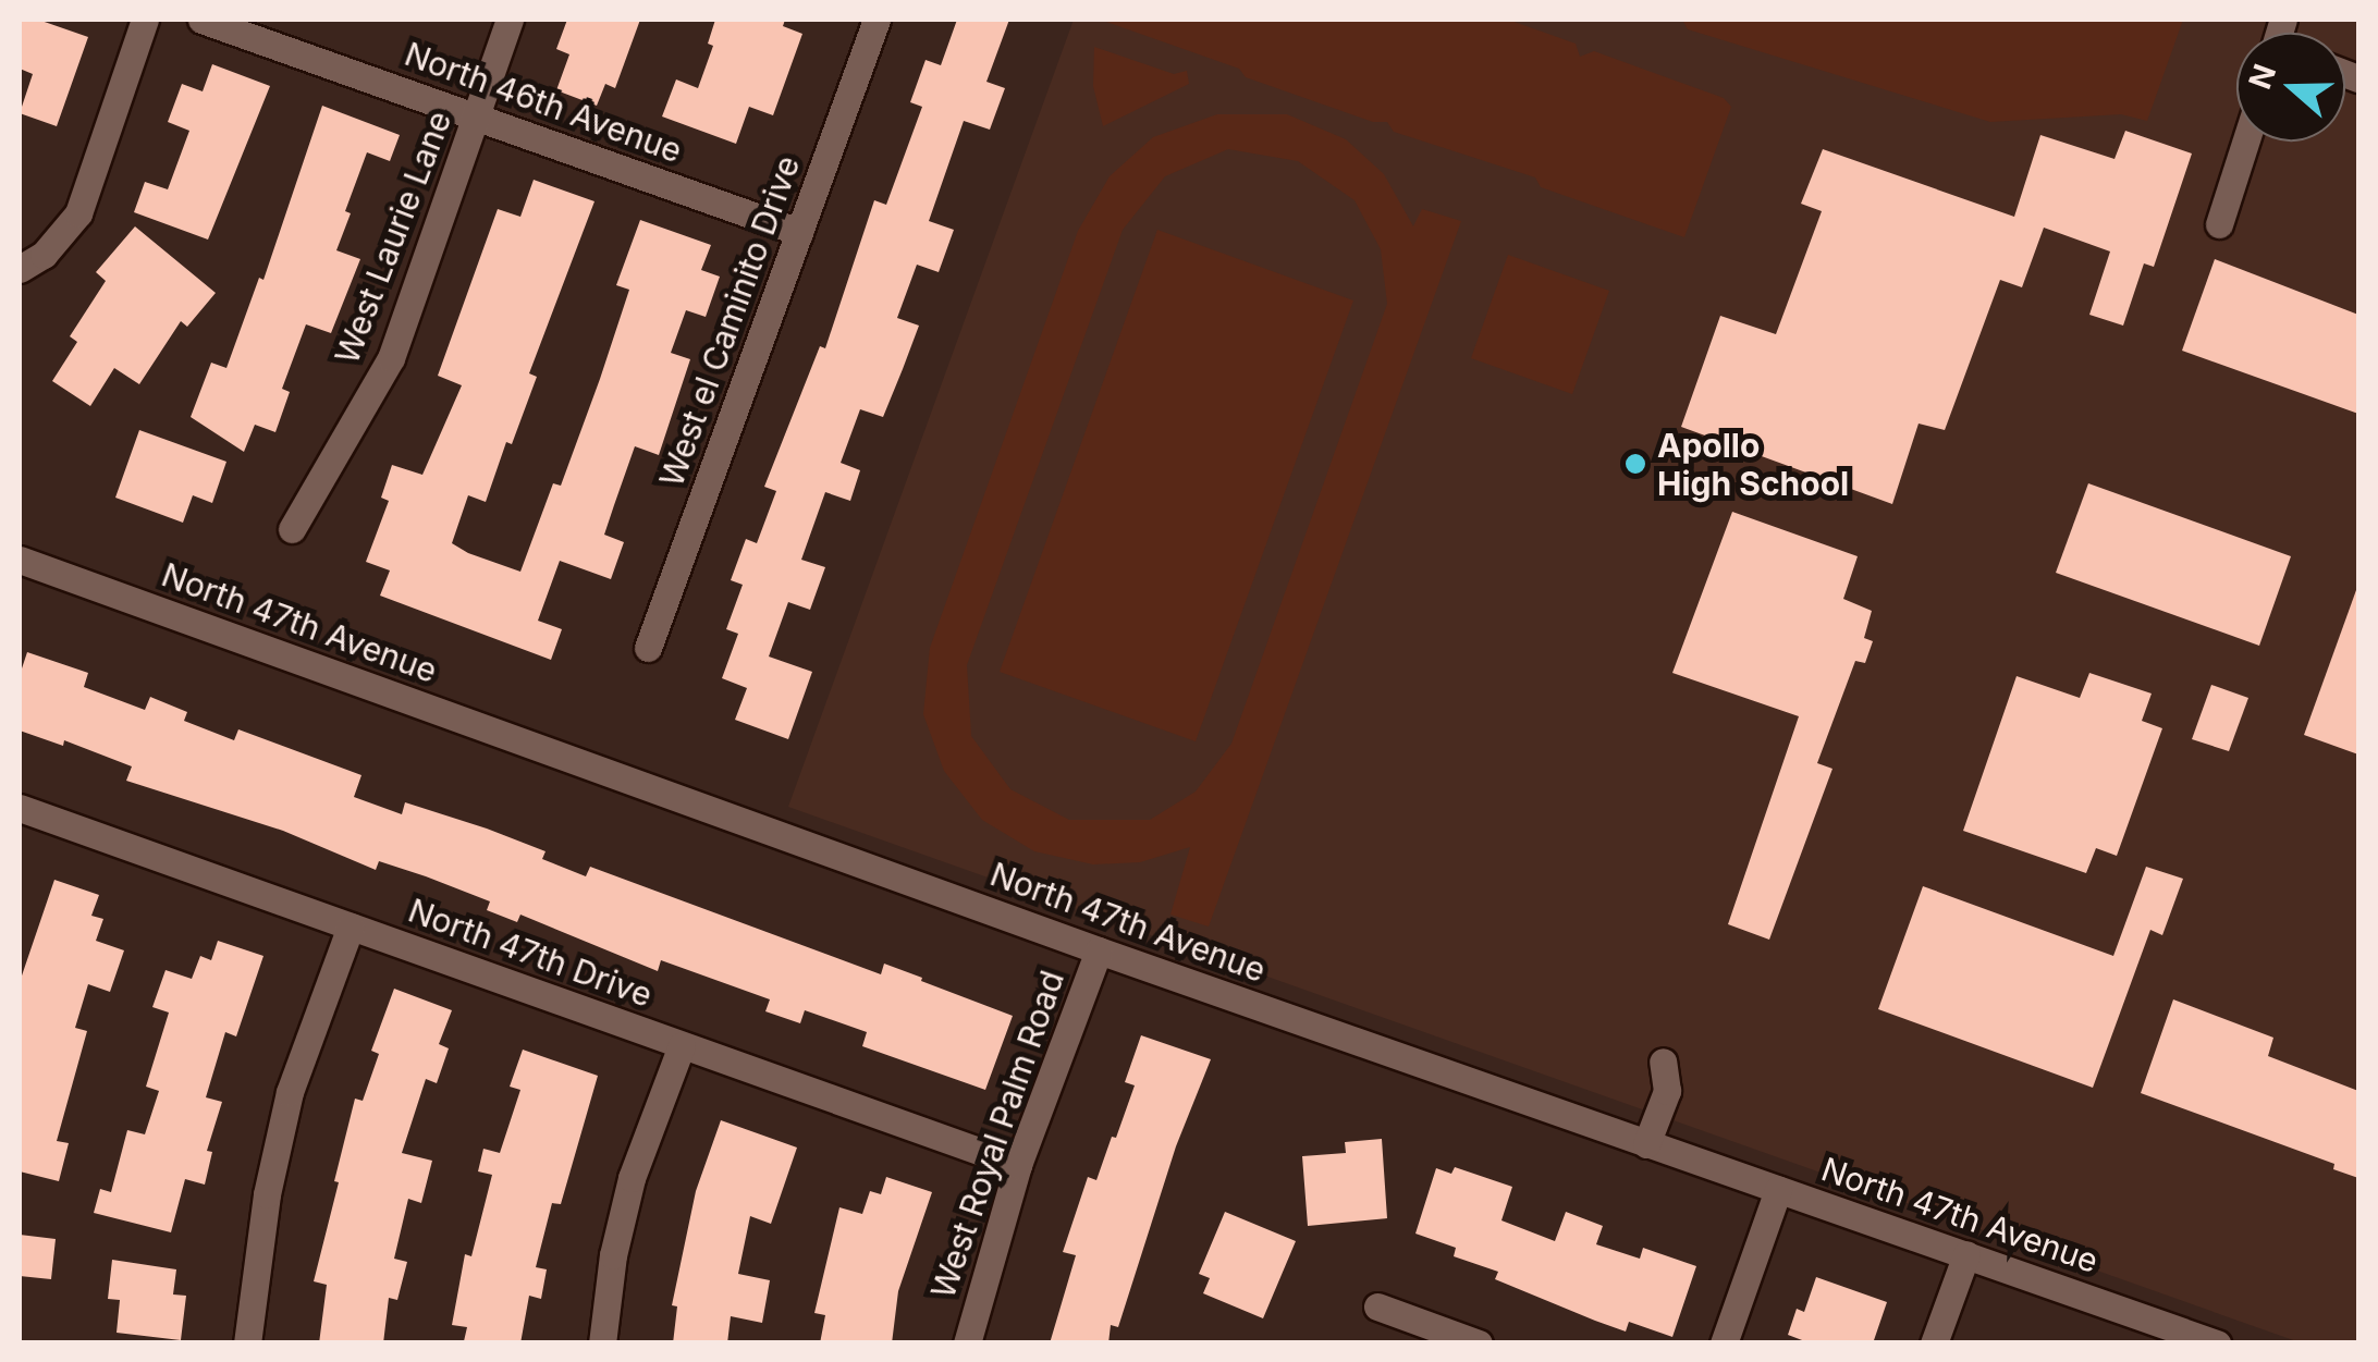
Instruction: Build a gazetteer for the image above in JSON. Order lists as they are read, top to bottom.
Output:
{
  "streets": {
    "street": [
      "North 46th Avenue",
      "West Laurie Lane",
      "West el Caminito Drive",
      "North 47th Avenue",
      "North 47th Drive",
      "West Royal Palm Road"
    ]
  },
  "crossings": [
    ["North 46th Avenue", "West Laurie Lane"],
    ["North 46th Avenue", "West el Caminito Drive"],
    ["North 47th Avenue", "West Royal Palm Road"],
    ["North 47th Drive", "West Royal Palm Road"]
  ],
  "places": ["Apollo High School"],
  "north": "left"
}
